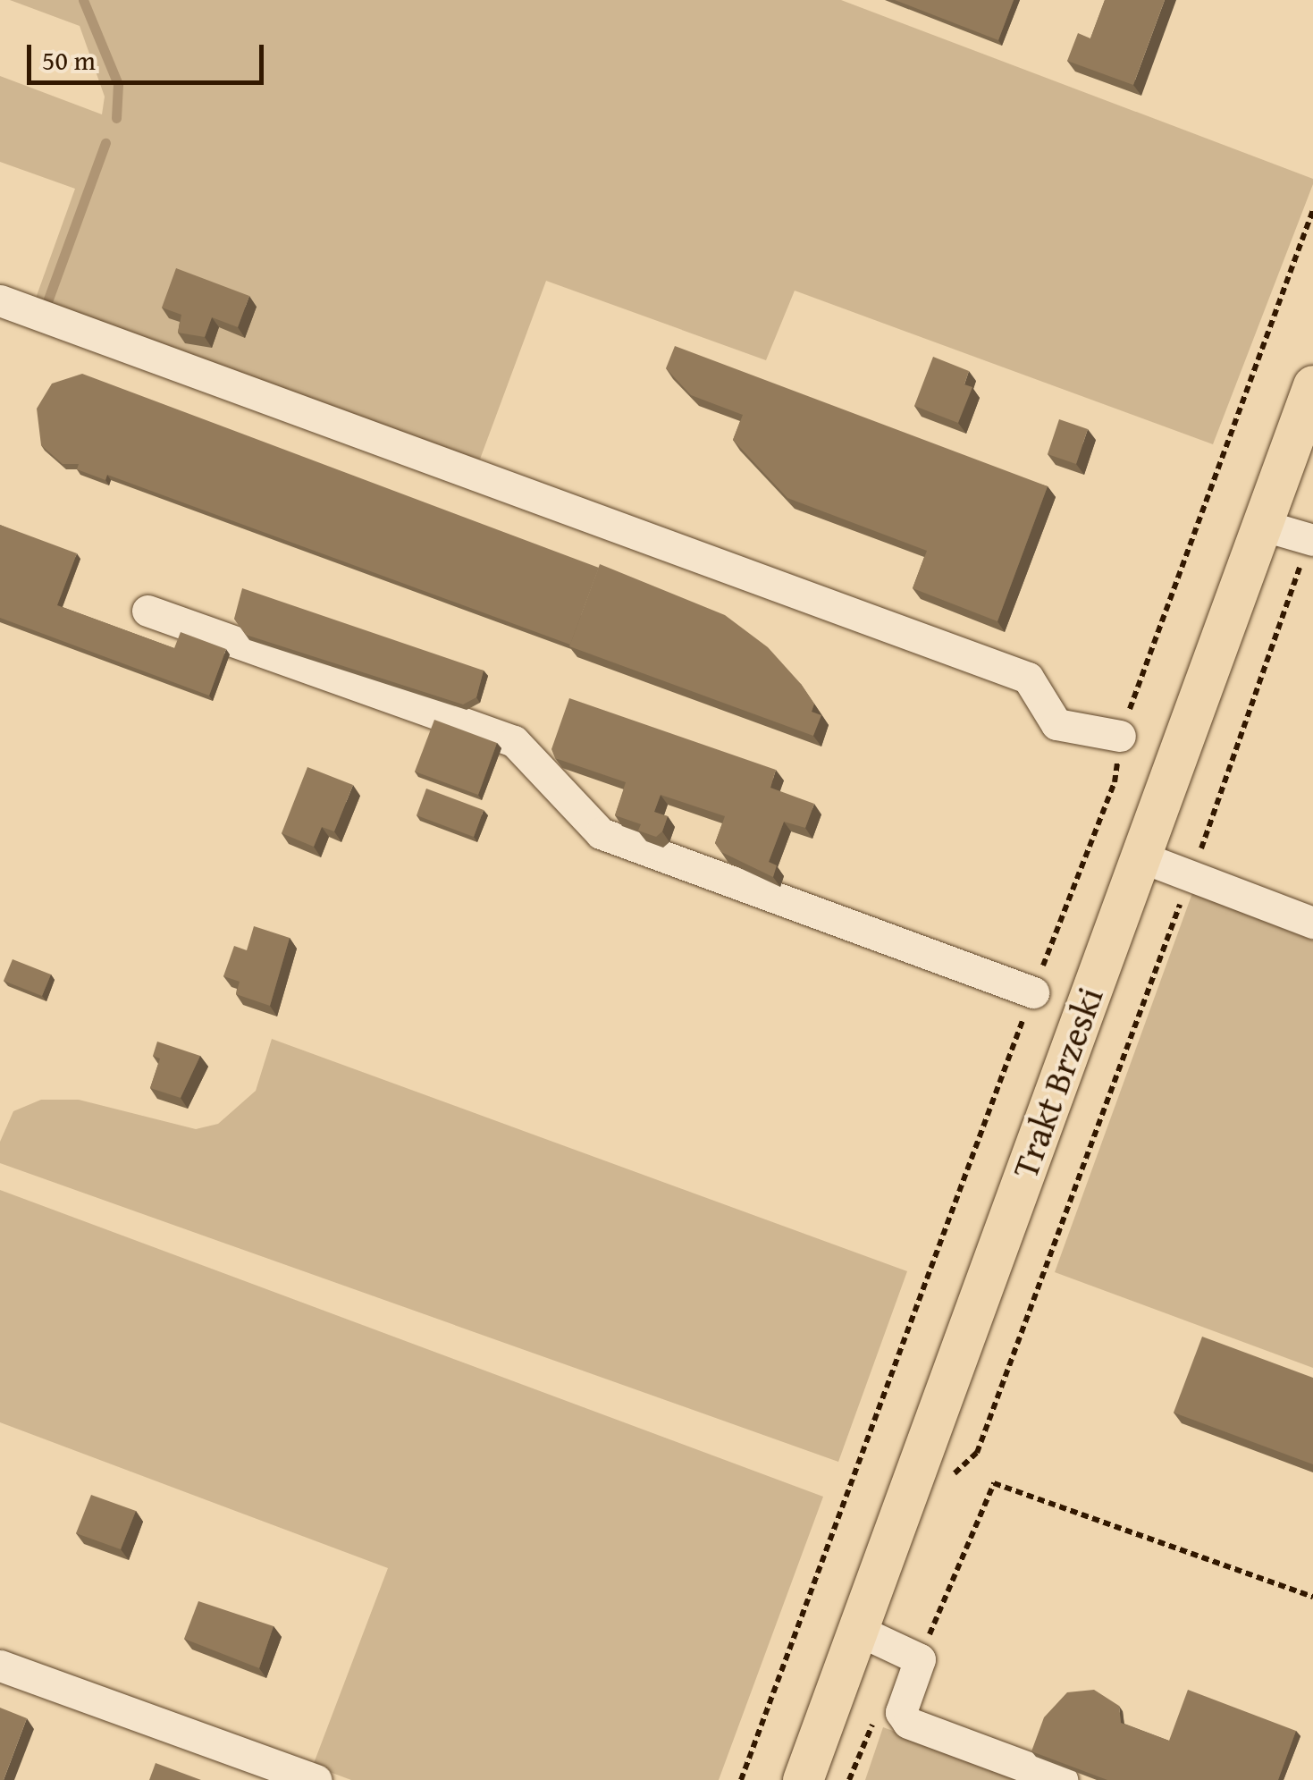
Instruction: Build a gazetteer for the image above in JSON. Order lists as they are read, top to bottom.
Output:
{
  "streets": {
    "main road": ["Trakt Brzeski"]
  },
  "scale_bar": "50 m"
}
